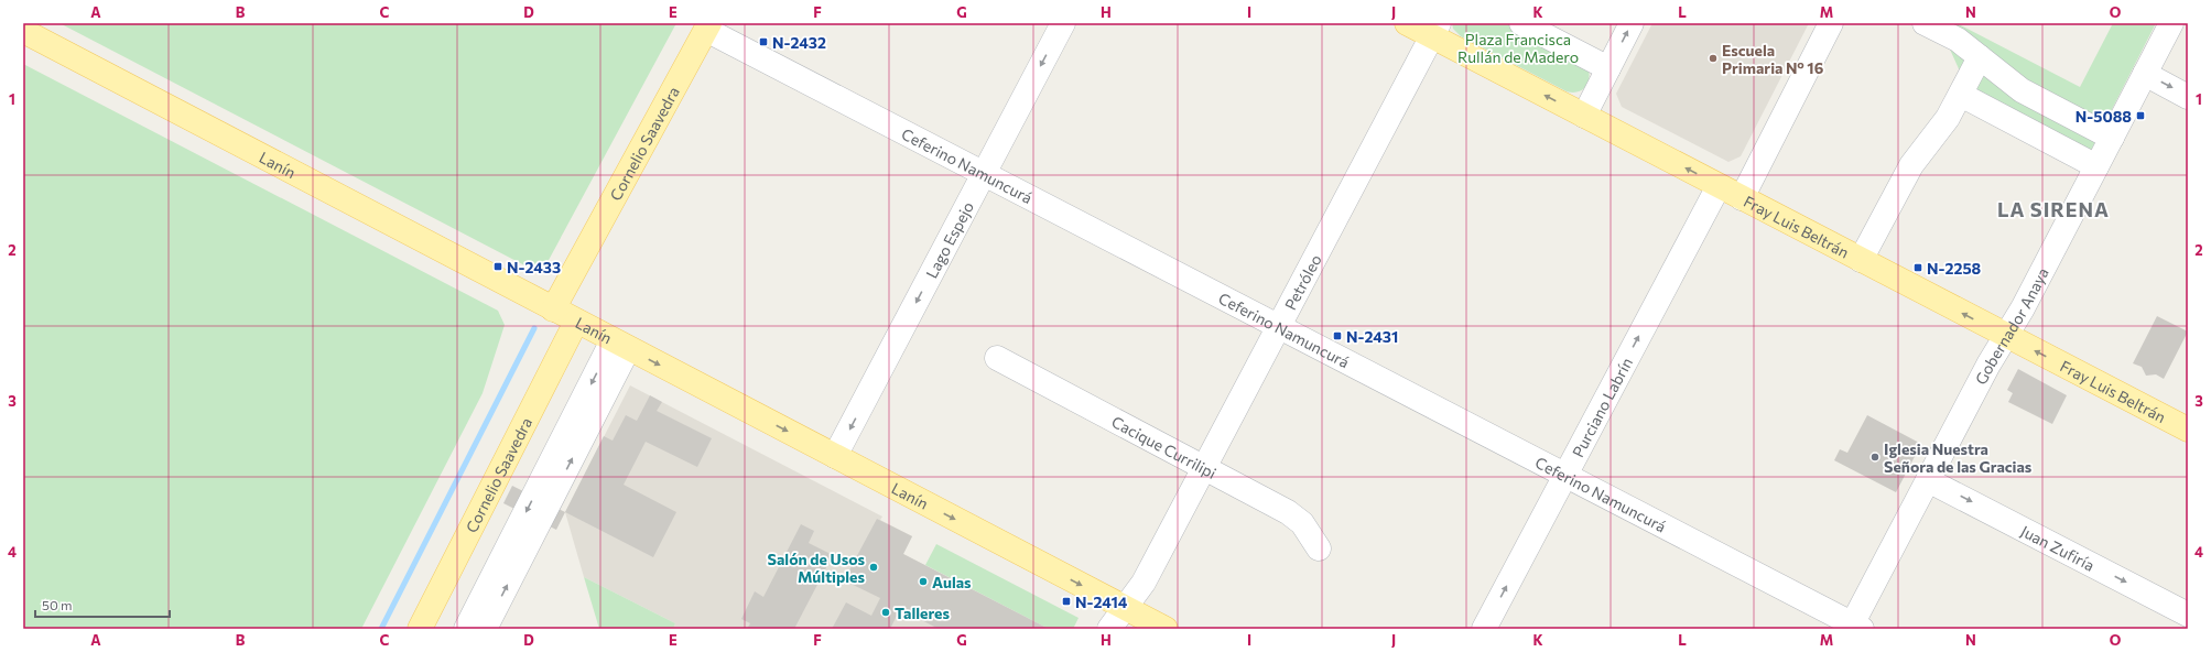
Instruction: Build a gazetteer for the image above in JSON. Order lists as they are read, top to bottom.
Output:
{
  "streets": {
    "main road": ["Cornelio Saavedra", "Lanín", "Fray Luis Beltrán"],
    "street": [
      "Ceferino Namuncurá",
      "Lago Espejo",
      "Petróleo",
      "Gobernador Anaya",
      "Purciano Labrín",
      "Cacique Currilipi",
      "Juan Zufiría"
    ]
  },
  "crossings": [
    ["Cornelio Saavedra", "Lanín"],
    ["Cornelio Saavedra", "Ceferino Namuncurá"],
    ["Lanín", "Lago Espejo"],
    ["Lanín", "Petróleo"],
    ["Ceferino Namuncurá", "Lago Espejo"],
    ["Ceferino Namuncurá", "Petróleo"],
    ["Ceferino Namuncurá", "Gobernador Anaya"],
    ["Ceferino Namuncurá", "Purciano Labrín"],
    ["Fray Luis Beltrán", "Petróleo"],
    ["Fray Luis Beltrán", "Gobernador Anaya"],
    ["Fray Luis Beltrán", "Purciano Labrín"],
    ["Petróleo", "Cacique Currilipi"],
    ["Gobernador Anaya", "Juan Zufiría"]
  ],
  "one_way": [
    "Lanín",
    "Fray Luis Beltrán",
    "Lago Espejo",
    "Purciano Labrín",
    "Juan Zufiría"
  ],
  "districts": ["LA SIRENA"],
  "parks": ["Plaza Francisca Rullán de Madero"],
  "places": {
    "transit": [
      "N-2432",
      "N-5088",
      "N-2433",
      "N-2258",
      "N-2431",
      "N-2414"
    ],
    "other": [
      "Escuela Primaria Nº 16",
      "Iglesia Nuestra Señora de las Gracias",
      "Salón de Usos Múltiples",
      "Aulas",
      "Talleres"
    ]
  },
  "scale_bar": "50 m",
  "grid": {
    "columns": [
      "A",
      "B",
      "C",
      "D",
      "E",
      "F",
      "G",
      "H",
      "I",
      "J",
      "K",
      "L",
      "M",
      "N",
      "O"
    ],
    "rows": [
      "1",
      "2",
      "3",
      "4"
    ]
  }
}
